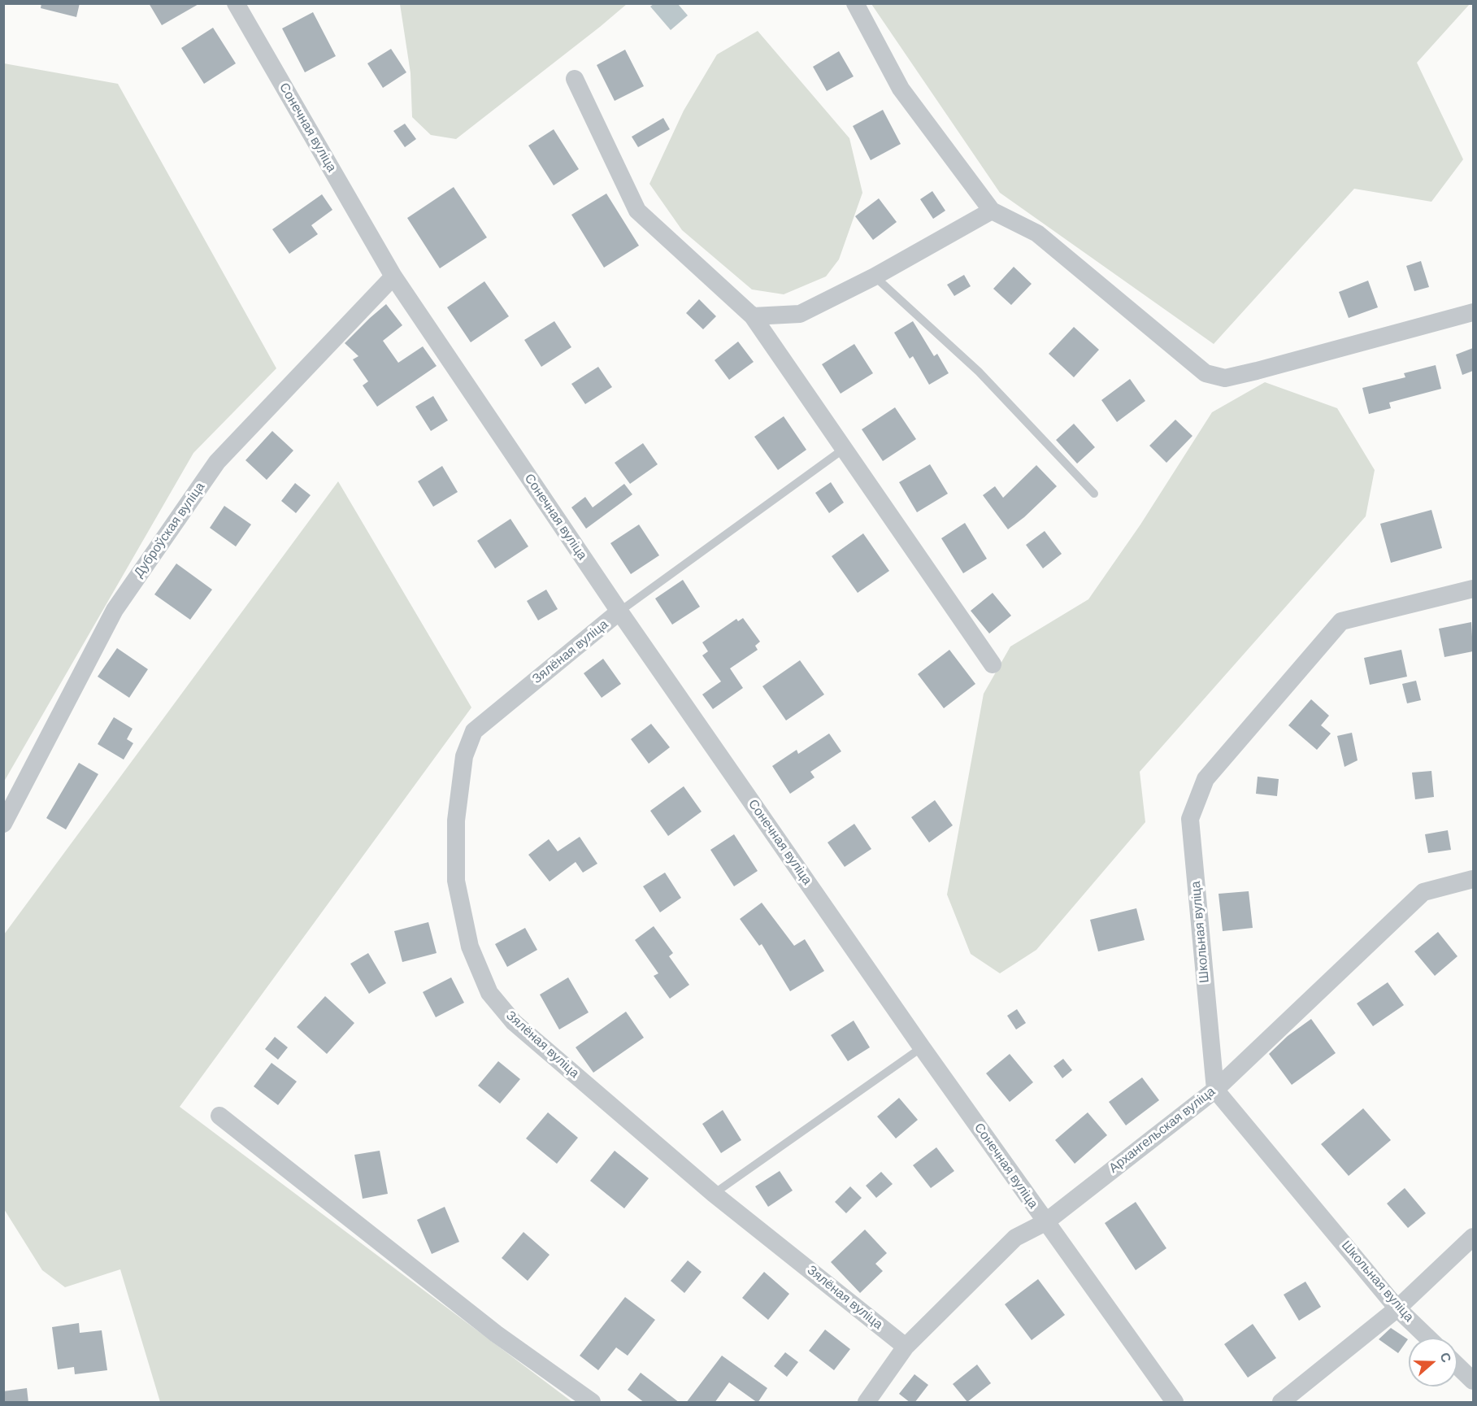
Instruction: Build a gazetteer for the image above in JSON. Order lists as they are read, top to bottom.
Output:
{
  "streets": {
    "street": [
      "Сонечная вуліца",
      "Дуброўская вуліца",
      "Зялёная вуліца",
      "Школьная вуліца",
      "Архангельская вуліца"
    ]
  },
  "crossings": [
    ["Сонечная вуліца", "Дуброўская вуліца"],
    ["Сонечная вуліца", "Зялёная вуліца"],
    ["Сонечная вуліца", "Архангельская вуліца"],
    ["Зялёная вуліца", "Архангельская вуліца"],
    ["Школьная вуліца", "Архангельская вуліца"]
  ],
  "north": "right"
}
